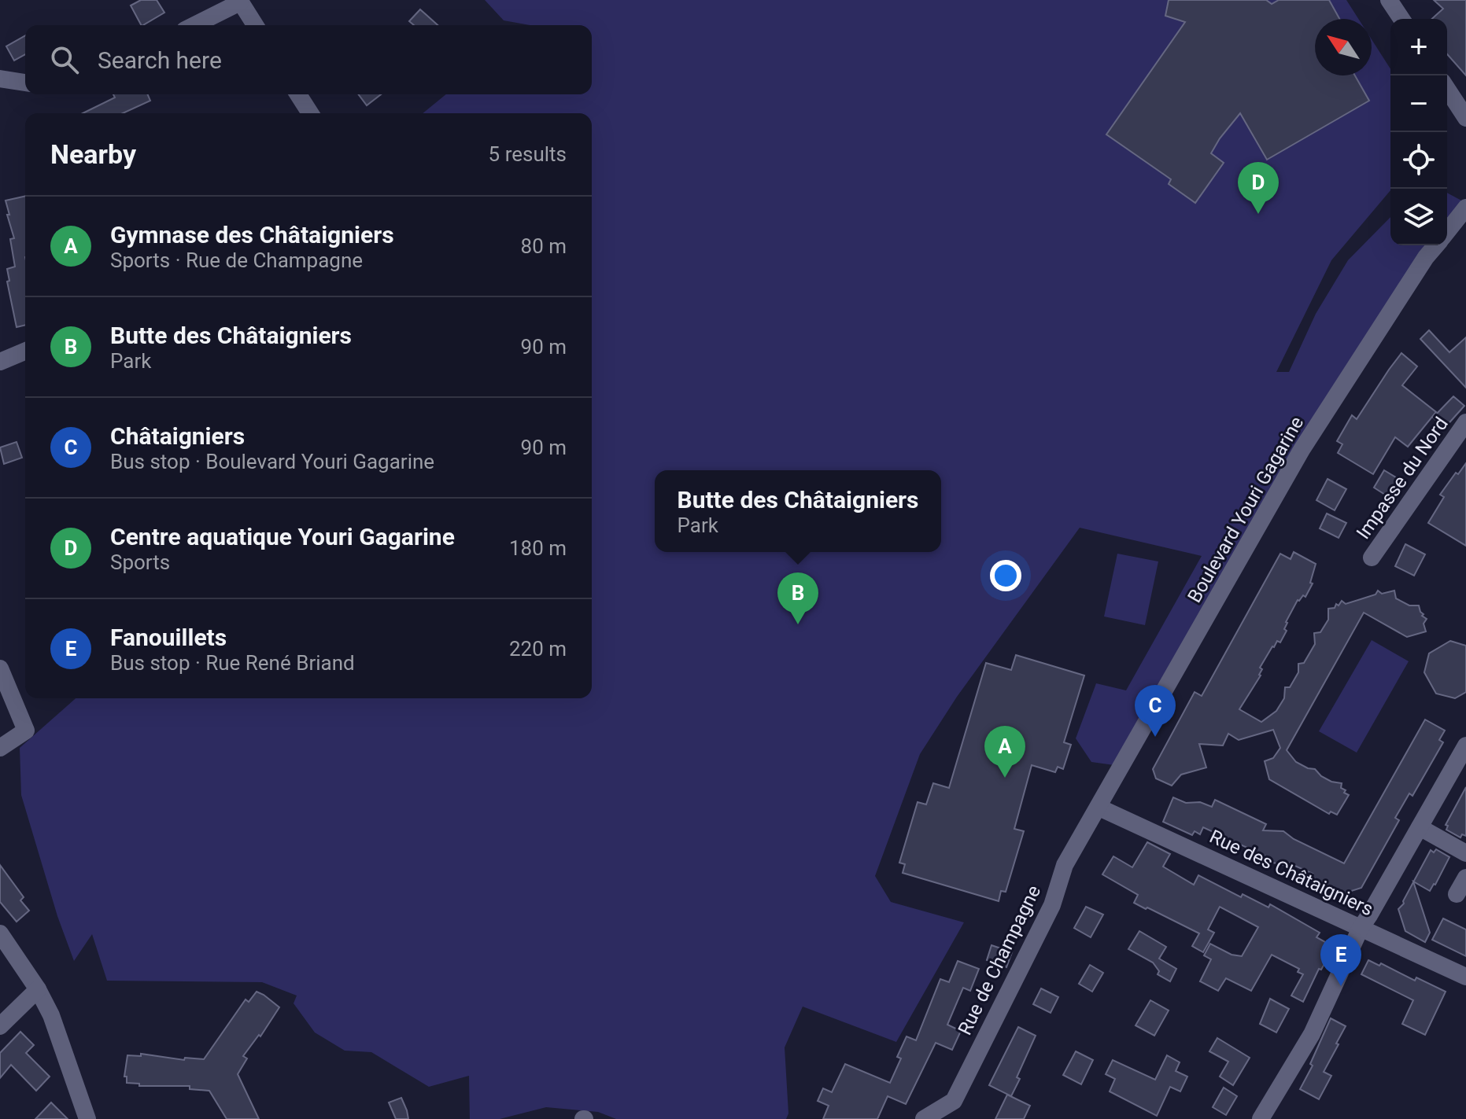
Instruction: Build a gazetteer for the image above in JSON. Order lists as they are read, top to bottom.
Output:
{
  "streets": {
    "street": [
      "Impasse du Nord",
      "Boulevard Youri Gagarine",
      "Rue des Châtaigniers",
      "Rue de Champagne"
    ]
  },
  "crossings": [
    ["Boulevard Youri Gagarine", "Rue des Châtaigniers"],
    ["Boulevard Youri Gagarine", "Rue de Champagne"],
    ["Rue des Châtaigniers", "Rue de Champagne"]
  ],
  "north": "top left",
  "page": {
    "map_buttons": ["+", "−"],
    "search": "Search here",
    "heading": ["Nearby", "5 results"],
    "pins": [
      "D",
      "B",
      "C",
      "A",
      "E"
    ],
    "list": [
      {
        "mark": "A",
        "name": "Gymnase des Châtaigniers",
        "note": "Sports · Rue de Champagne",
        "value": "80 m"
      },
      {
        "mark": "B",
        "name": "Butte des Châtaigniers",
        "note": "Park",
        "value": "90 m"
      },
      {
        "mark": "C",
        "name": "Châtaigniers",
        "note": "Bus stop · Boulevard Youri Gagarine",
        "value": "90 m"
      },
      {
        "mark": "D",
        "name": "Centre aquatique Youri Gagarine",
        "note": "Sports",
        "value": "180 m"
      },
      {
        "mark": "E",
        "name": "Fanouillets",
        "note": "Bus stop · Rue René Briand",
        "value": "220 m"
      }
    ],
    "popup": ["Butte des Châtaigniers", "Park"]
  }
}
